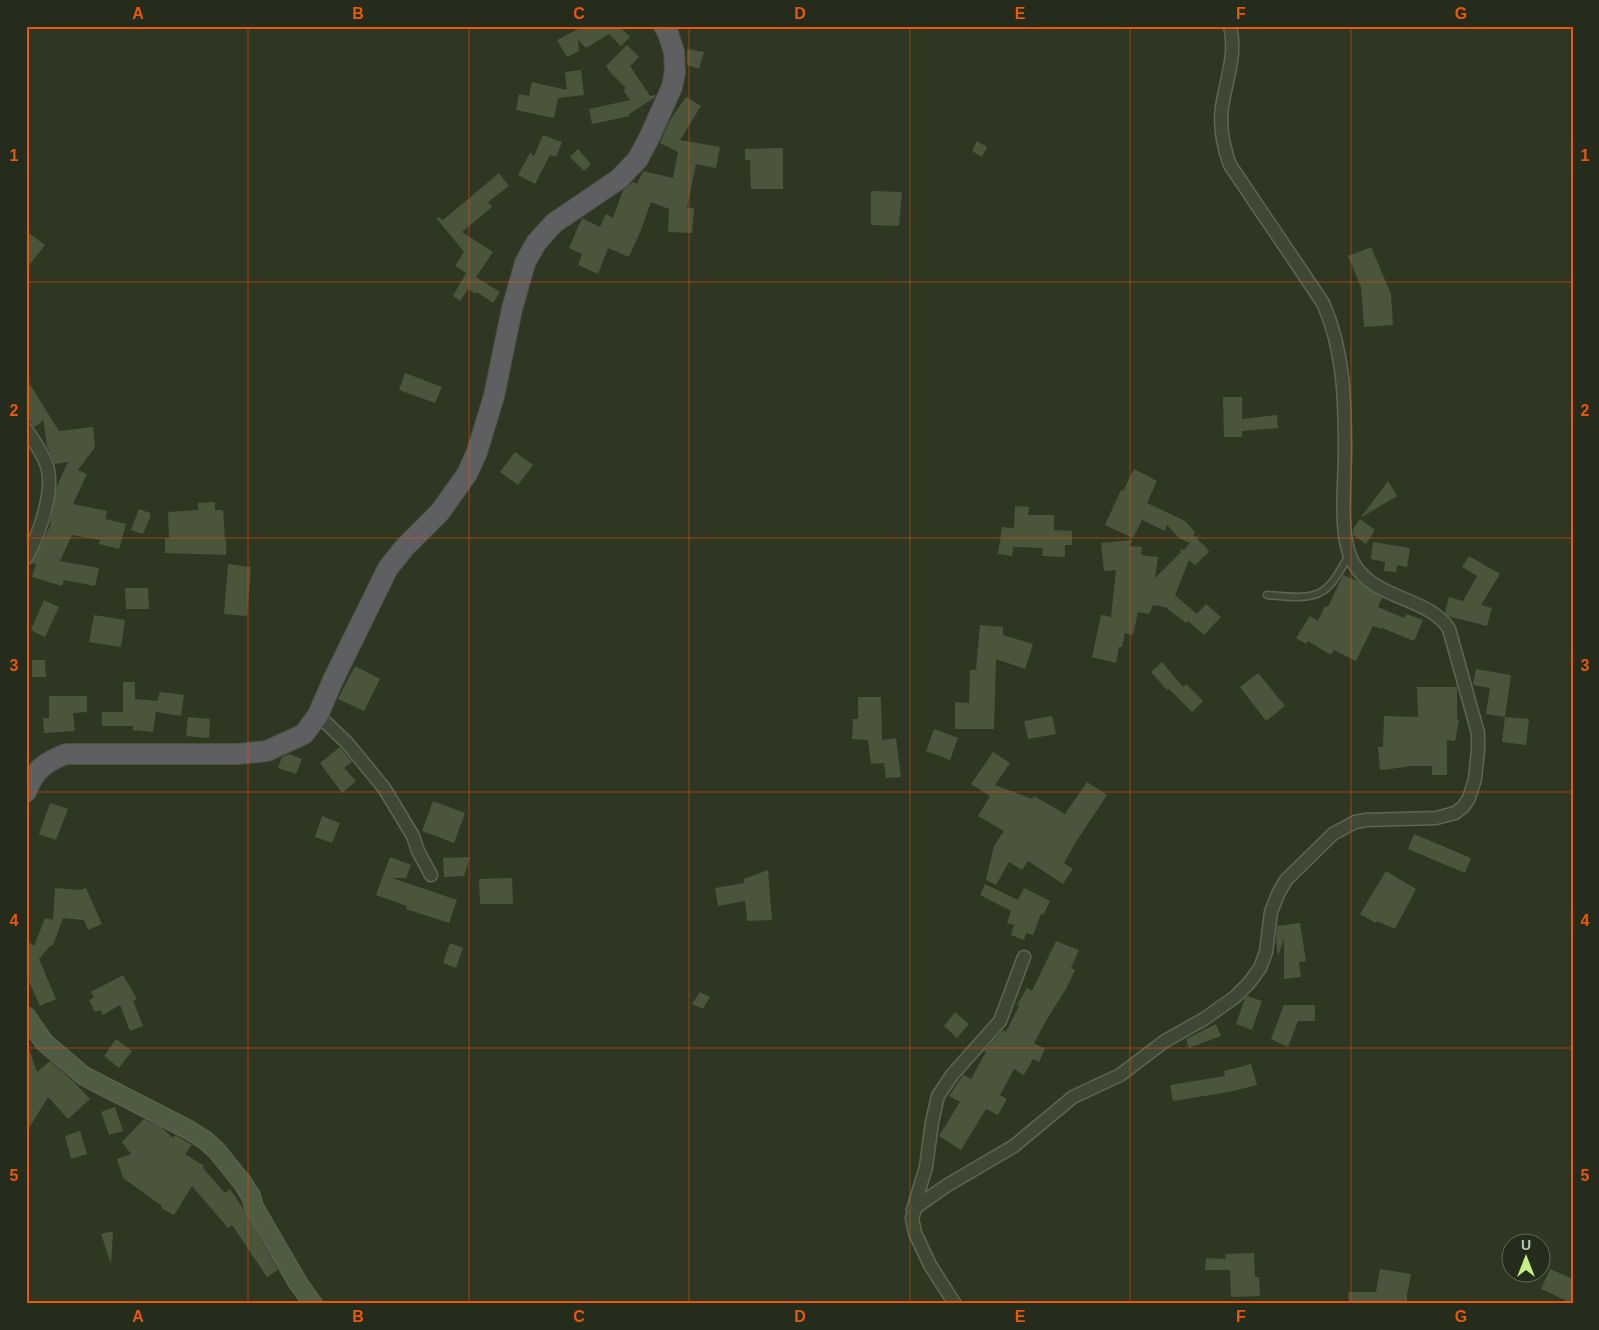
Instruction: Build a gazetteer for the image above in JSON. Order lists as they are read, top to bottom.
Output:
{
  "north": "top",
  "grid": {
    "columns": [
      "A",
      "B",
      "C",
      "D",
      "E",
      "F",
      "G"
    ],
    "rows": [
      "1",
      "2",
      "3",
      "4",
      "5"
    ]
  }
}
